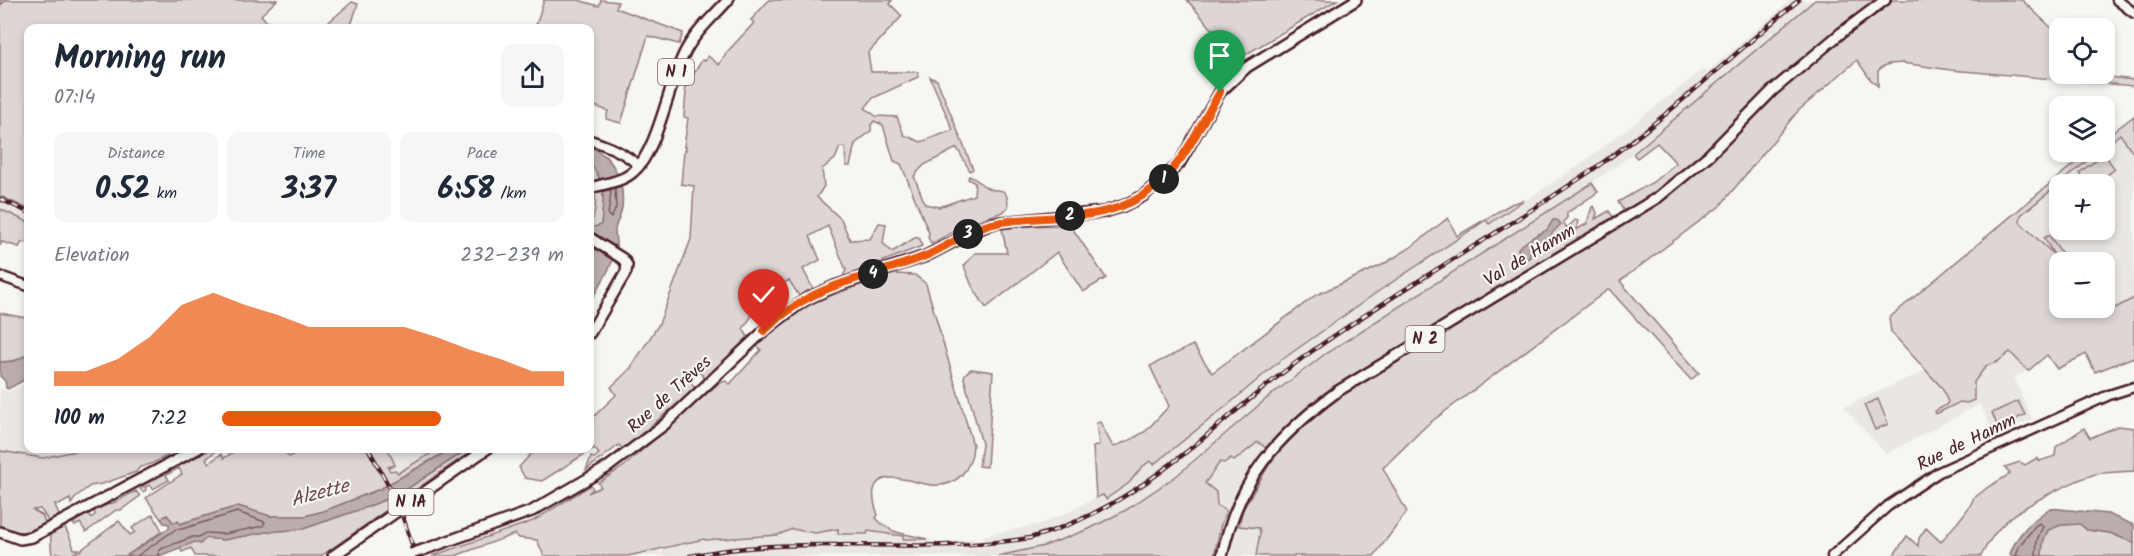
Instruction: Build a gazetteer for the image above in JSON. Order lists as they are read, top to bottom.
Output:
{
  "streets": {
    "main road": [
      "N 1",
      "Val de Hamm",
      "N 2",
      "Rue de Trèves",
      "Rue de Hamm",
      "N 1A"
    ]
  },
  "water": ["Alzette"],
  "page": {
    "map_buttons": ["+", "−"],
    "heading": ["Morning run", "07:14"],
    "stats": [
      ["Distance", "0.52 km"],
      ["Time", "3:37"],
      ["Pace", "6:58 /km"]
    ],
    "pins": [
      "1",
      "2",
      "3",
      "4"
    ],
    "chart": ["Elevation", "232–239 m"],
    "list": [
      {
        "name": "100 m",
        "note": "7:22"
      }
    ]
  }
}
